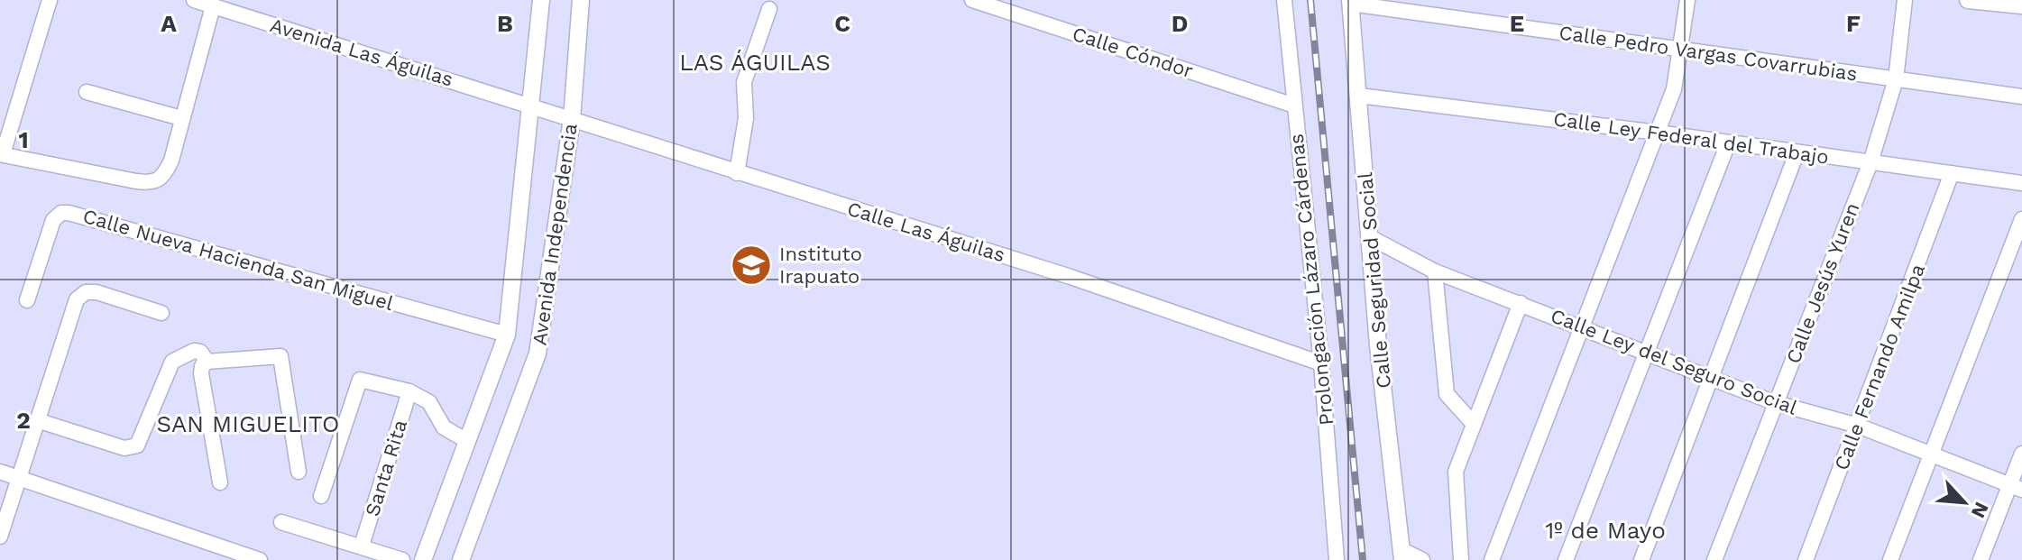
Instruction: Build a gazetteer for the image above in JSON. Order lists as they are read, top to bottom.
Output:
{
  "streets": {
    "street": [
      "Avenida Las Águilas",
      "Calle Cóndor",
      "Calle Pedro Vargas Covarrubias",
      "Calle Ley Federal del Trabajo",
      "Calle Las Águilas",
      "Avenida Independencia",
      "Calle Nueva Hacienda San Miguel",
      "Prolongación Lázaro Cárdenas",
      "Calle Seguridad Social",
      "Calle Jesús Yuren",
      "Calle Ley del Seguro Social",
      "Calle Fernando Amilpa",
      "Santa Rita"
    ]
  },
  "crossings": [
    ["Avenida Las Águilas", "Calle Las Águilas"],
    ["Avenida Las Águilas", "Avenida Independencia"],
    ["Calle Cóndor", "Prolongación Lázaro Cárdenas"],
    ["Calle Pedro Vargas Covarrubias", "Calle Seguridad Social"],
    ["Calle Pedro Vargas Covarrubias", "Calle Jesús Yuren"],
    ["Calle Ley Federal del Trabajo", "Calle Seguridad Social"],
    ["Calle Ley Federal del Trabajo", "Calle Jesús Yuren"],
    ["Calle Ley Federal del Trabajo", "Calle Fernando Amilpa"],
    ["Calle Las Águilas", "Avenida Independencia"],
    ["Calle Las Águilas", "Prolongación Lázaro Cárdenas"],
    ["Avenida Independencia", "Calle Nueva Hacienda San Miguel"],
    ["Calle Seguridad Social", "Calle Ley del Seguro Social"],
    ["Calle Jesús Yuren", "Calle Ley del Seguro Social"],
    ["Calle Ley del Seguro Social", "Calle Fernando Amilpa"]
  ],
  "districts": ["LAS ÁGUILAS", "SAN MIGUELITO", "1º de Mayo"],
  "places": {
    "school or university": ["Instituto Irapuato"]
  },
  "north": "bottom right",
  "grid": {
    "columns": [
      "A",
      "B",
      "C",
      "D",
      "E",
      "F"
    ],
    "rows": ["1", "2"]
  }
}
